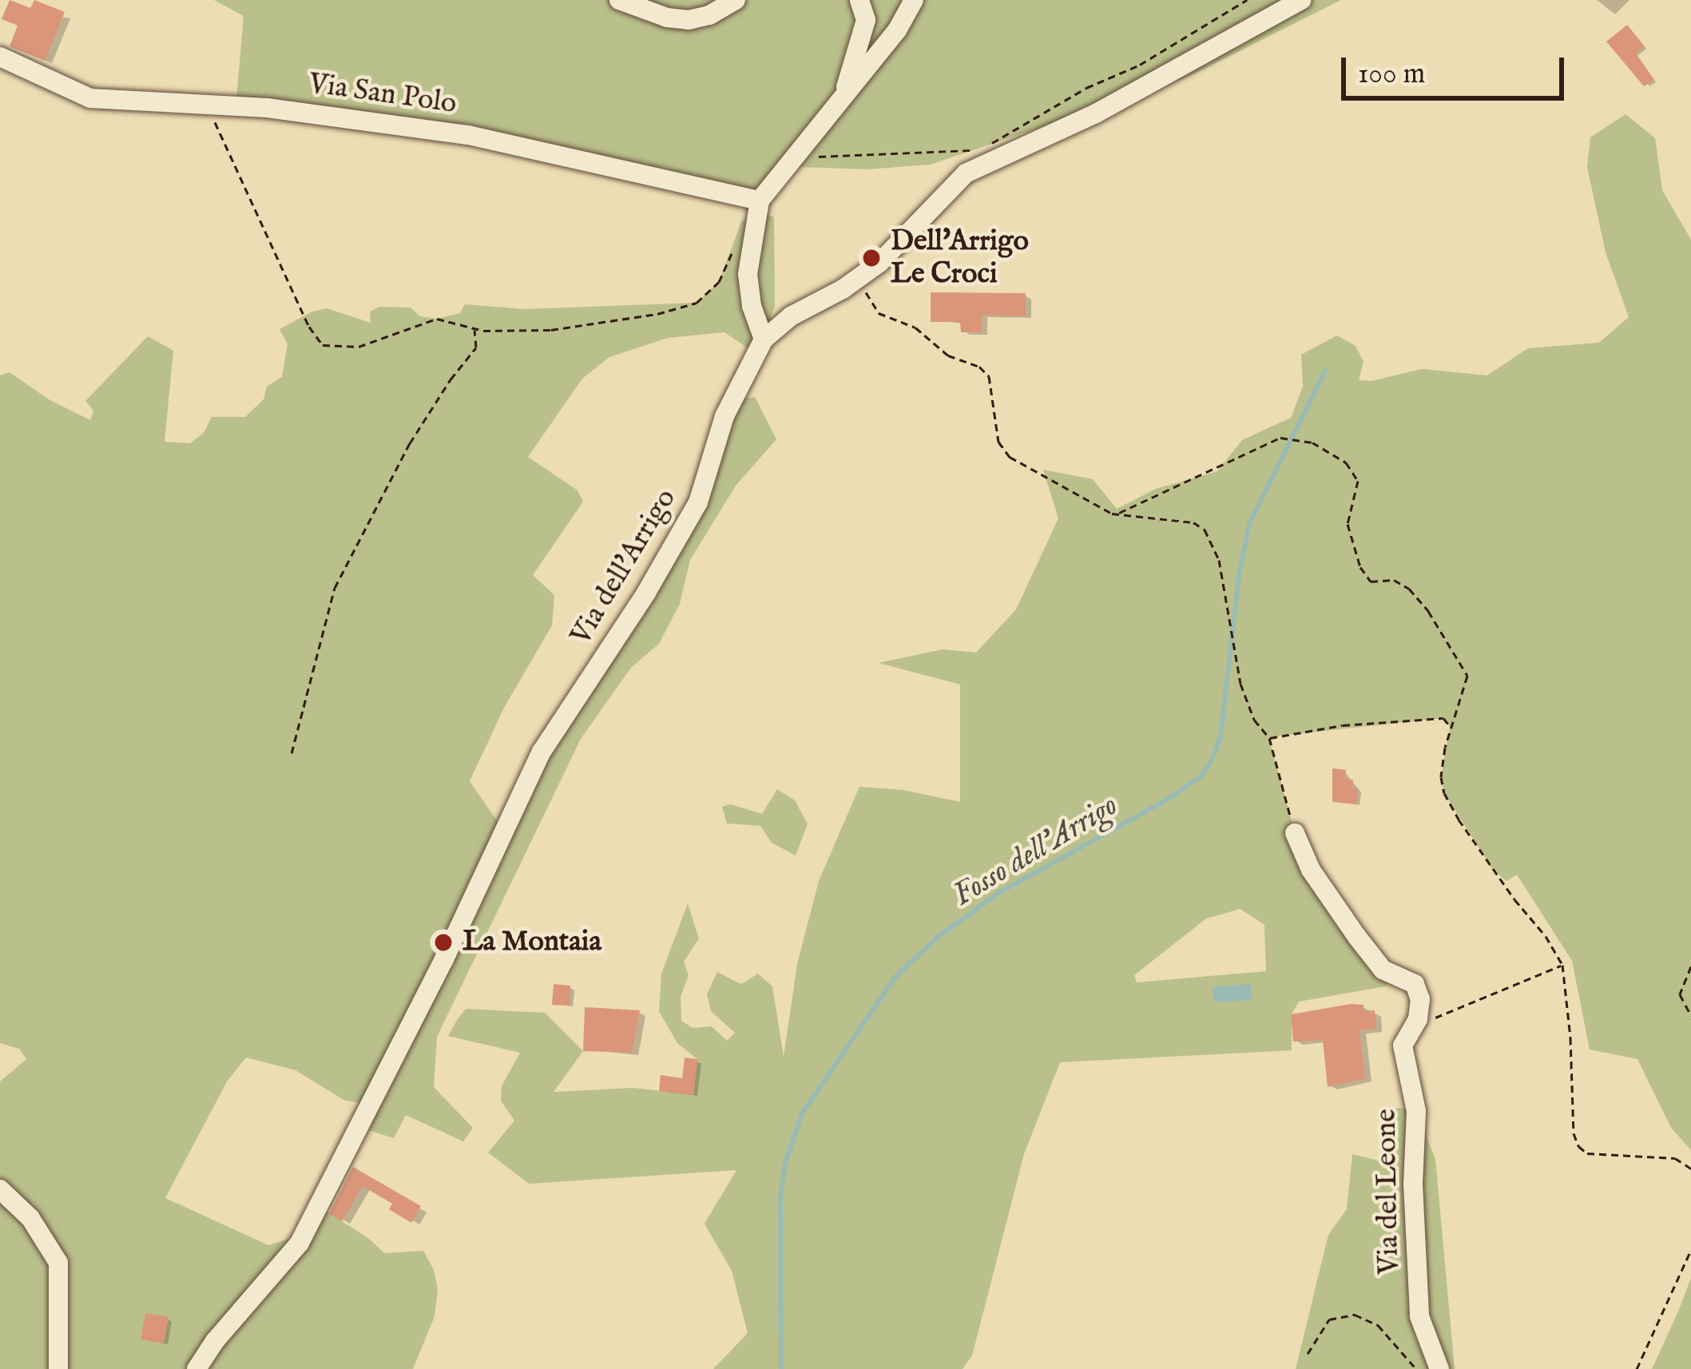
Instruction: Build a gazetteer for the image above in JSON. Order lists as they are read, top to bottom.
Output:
{
  "streets": {
    "street": ["Via San Polo", "Via dell'Arrigo", "Via del Leone"]
  },
  "water": ["Fosso dell'Arrigo"],
  "places": ["Dell'Arrigo Le Croci", "La Montaia"],
  "scale_bar": "100 m"
}
